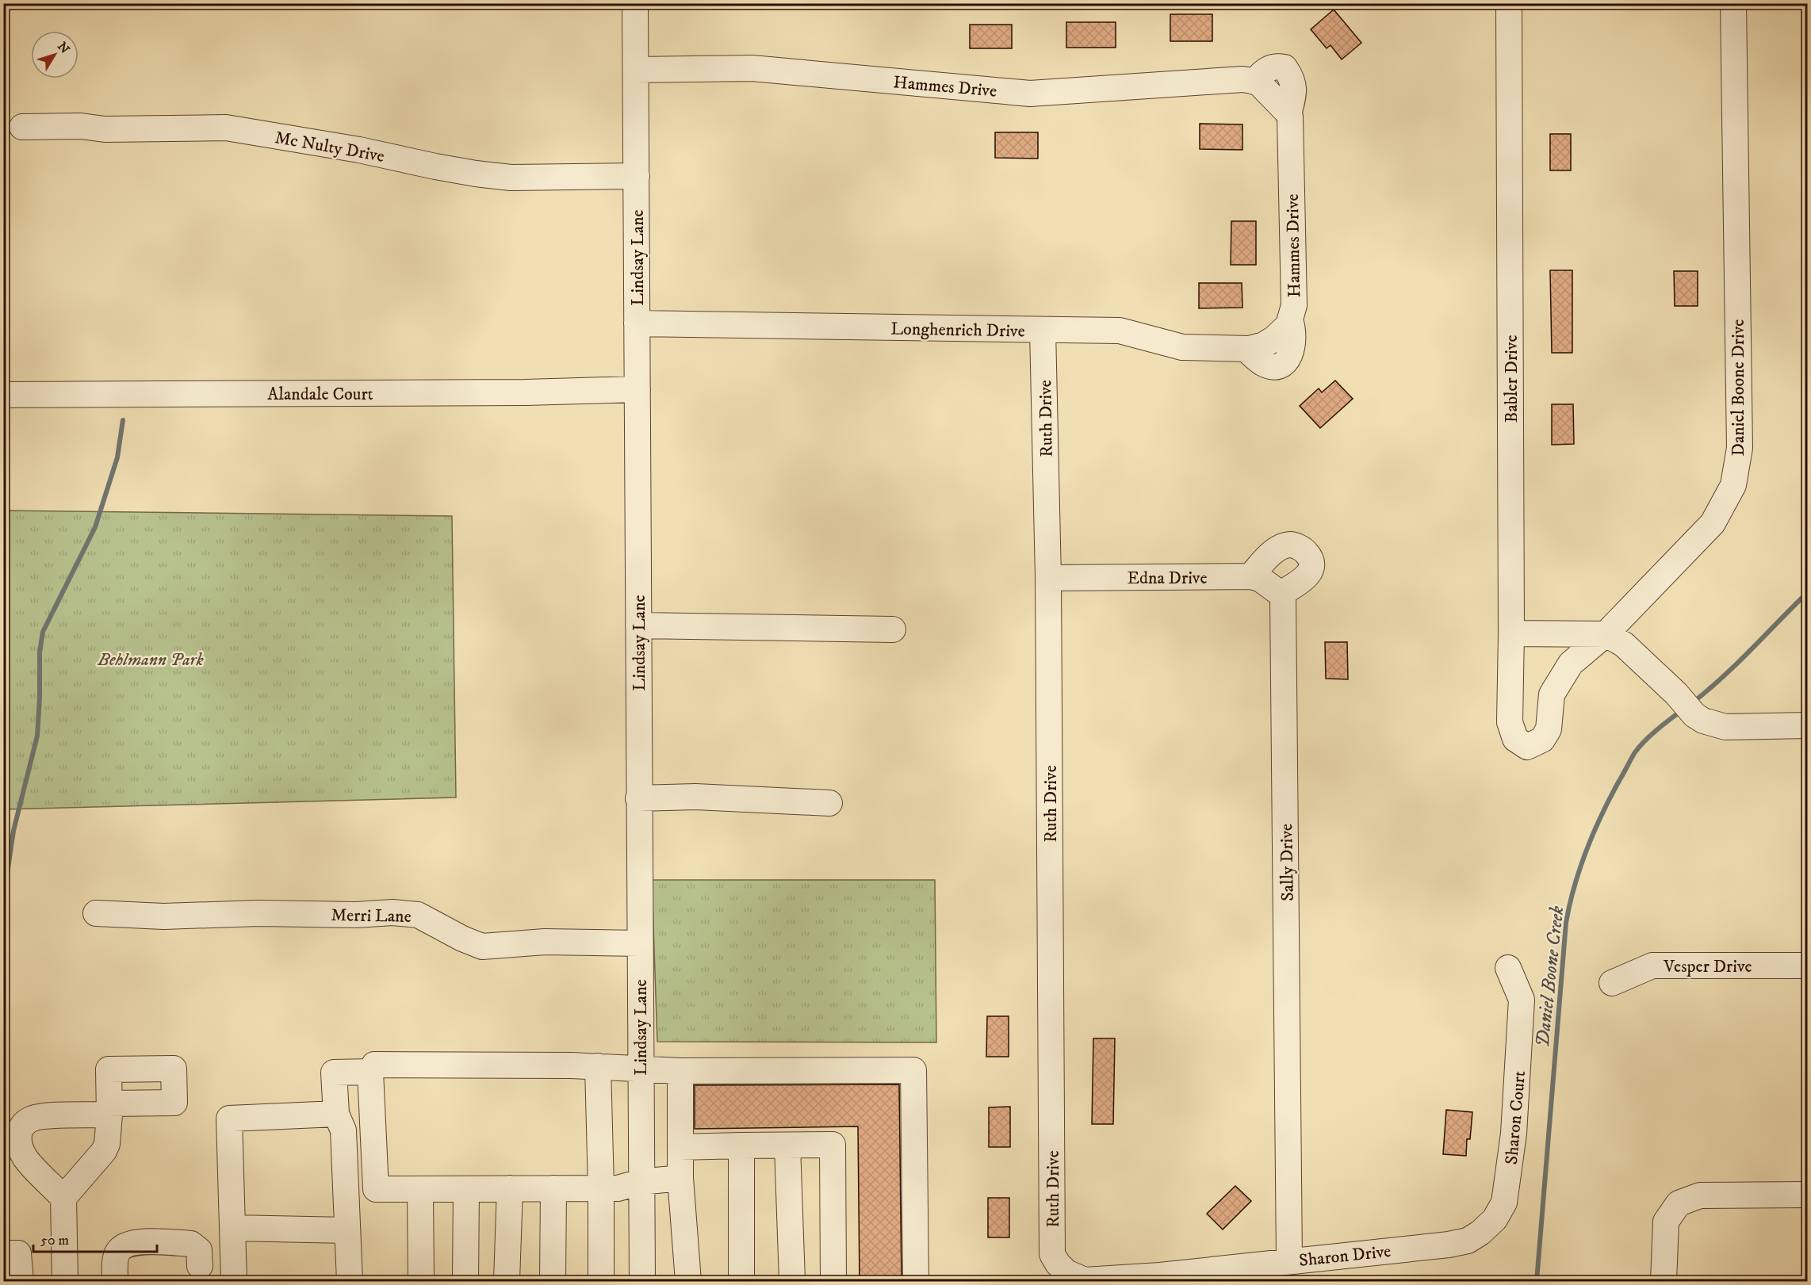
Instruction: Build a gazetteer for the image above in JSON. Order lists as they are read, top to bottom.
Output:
{
  "streets": {
    "street": [
      "Hammes Drive",
      "Mc Nulty Drive",
      "Lindsay Lane",
      "Longhenrich Drive",
      "Babler Drive",
      "Daniel Boone Drive",
      "Alandale Court",
      "Ruth Drive",
      "Edna Drive",
      "Sally Drive",
      "Merri Lane",
      "Vesper Drive",
      "Sharon Court",
      "Sharon Drive"
    ]
  },
  "crossings": [
    ["Hammes Drive", "Lindsay Lane"],
    ["Hammes Drive", "Longhenrich Drive"],
    ["Mc Nulty Drive", "Lindsay Lane"],
    ["Lindsay Lane", "Longhenrich Drive"],
    ["Lindsay Lane", "Alandale Court"],
    ["Lindsay Lane", "Merri Lane"],
    ["Longhenrich Drive", "Ruth Drive"],
    ["Babler Drive", "Daniel Boone Drive"],
    ["Ruth Drive", "Edna Drive"],
    ["Ruth Drive", "Sharon Drive"],
    ["Edna Drive", "Sally Drive"],
    ["Sally Drive", "Sharon Drive"],
    ["Sharon Court", "Sharon Drive"]
  ],
  "water": ["Daniel Boone Creek"],
  "parks": ["Behlmann Park"],
  "scale_bar": "50 m",
  "north": "top right"
}
